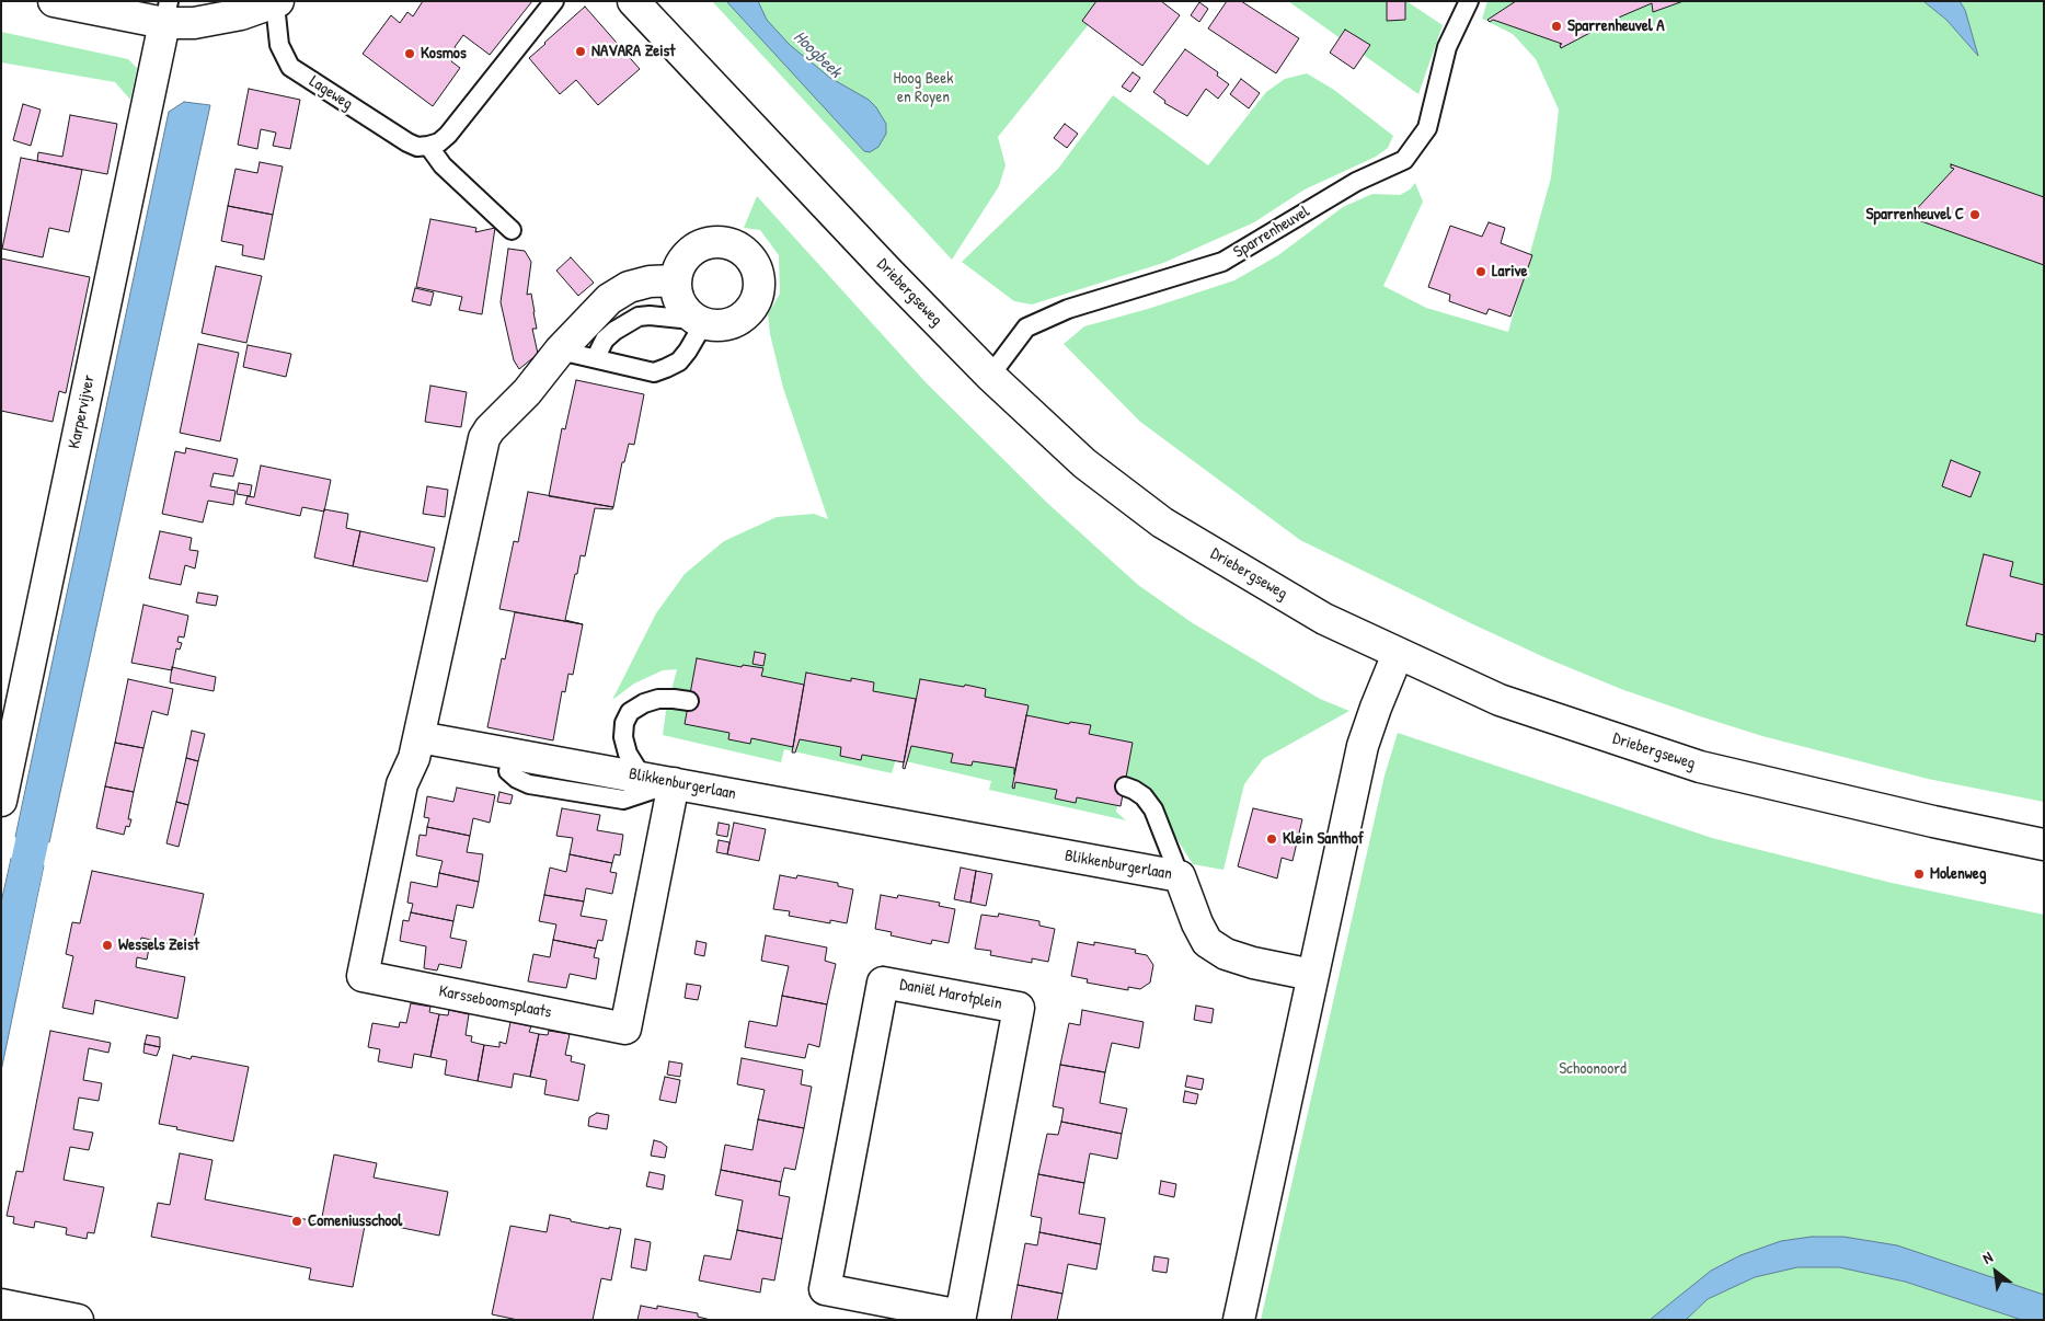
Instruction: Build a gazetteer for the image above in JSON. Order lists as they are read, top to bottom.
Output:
{
  "streets": {
    "street": [
      "Lageweg",
      "Driebergseweg",
      "Karpervijver",
      "Blikkenburgerlaan",
      "Daniël Marotplein",
      "Karsseboomsplaats"
    ],
    "lane": ["Sparrenheuvel"]
  },
  "crossings": [
    ["Lageweg", "Karpervijver"],
    ["Sparrenheuvel", "Driebergseweg"],
    ["Blikkenburgerlaan", "Karsseboomsplaats"]
  ],
  "water": ["Hoogbeek"],
  "parks": ["Hoog Beek en Royen", "Schoonoord"],
  "places": [
    "Sparrenheuvel A",
    "NAVARA Zeist",
    "Kosmos",
    "Sparrenheuvel C",
    "Larive",
    "Klein Santhof",
    "Molenweg",
    "Wessels Zeist",
    "Comeniusschool"
  ],
  "north": "top left"
}
